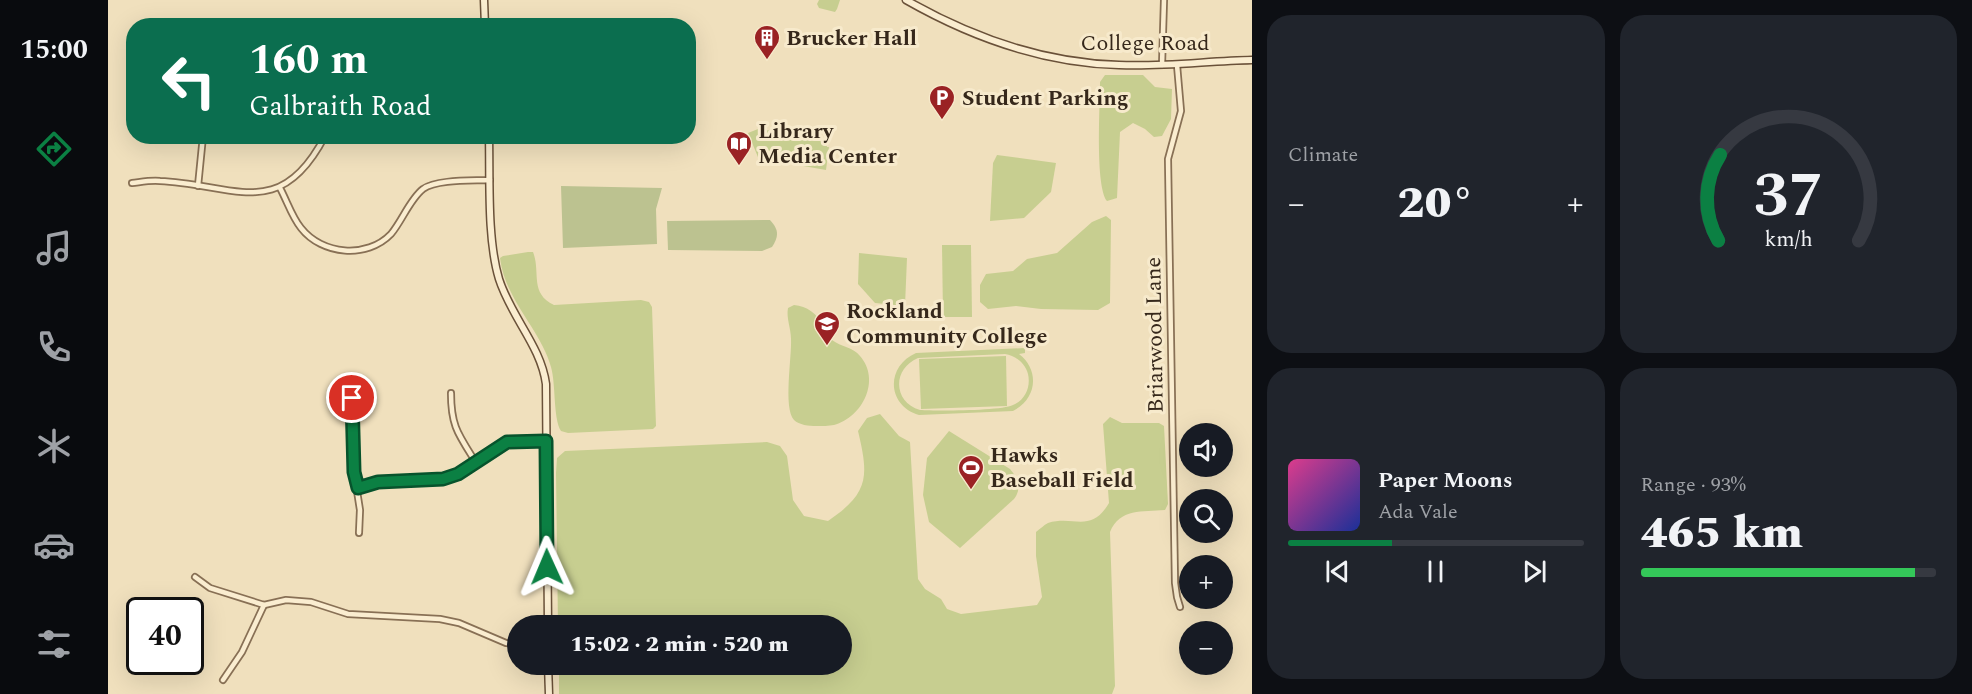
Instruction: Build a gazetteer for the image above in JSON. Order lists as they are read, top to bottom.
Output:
{
  "streets": {
    "street": ["College Road", "Briarwood Lane"]
  },
  "crossings": [
    ["College Road", "Briarwood Lane"]
  ],
  "places": {
    "building": ["Brucker Hall"],
    "parking": ["Student Parking"],
    "library": ["Library Media Center"],
    "school or university": ["Rockland Community College"],
    "sports": ["Hawks Baseball Field"]
  },
  "page": {
    "tabs": "15:00",
    "tile": [
      "Climate",
      ["Range · 93%", "465 km"]
    ],
    "turn": ["160 m", "Galbraith Road"],
    "heat": ["−", "20°", "+"],
    "map_buttons": ["+", "−"],
    "song": ["Paper Moons", "Ada Vale"],
    "limit": "40",
    "trip": "15:02 · 2 min · 520 m",
    "gauge": ["37", "km/h"]
  }
}
